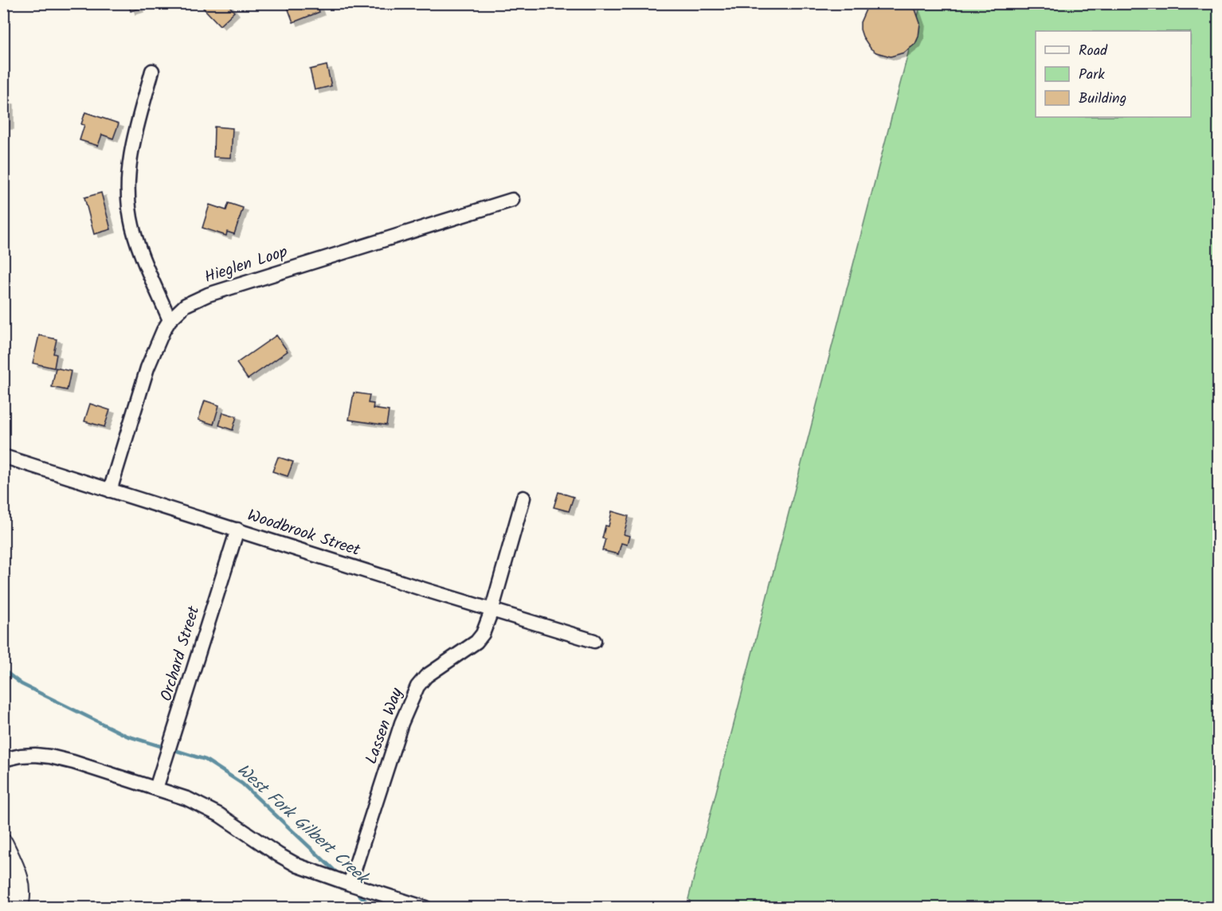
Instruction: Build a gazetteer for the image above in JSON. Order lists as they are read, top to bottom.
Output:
{
  "streets": {
    "street": [
      "Hieglen Loop",
      "Woodbrook Street",
      "Orchard Street",
      "Lassen Way"
    ]
  },
  "crossings": [
    ["Hieglen Loop", "Woodbrook Street"],
    ["Woodbrook Street", "Orchard Street"],
    ["Woodbrook Street", "Lassen Way"]
  ],
  "water": ["West Fork Gilbert Creek"],
  "legend": ["Road", "Park", "Building"]
}
